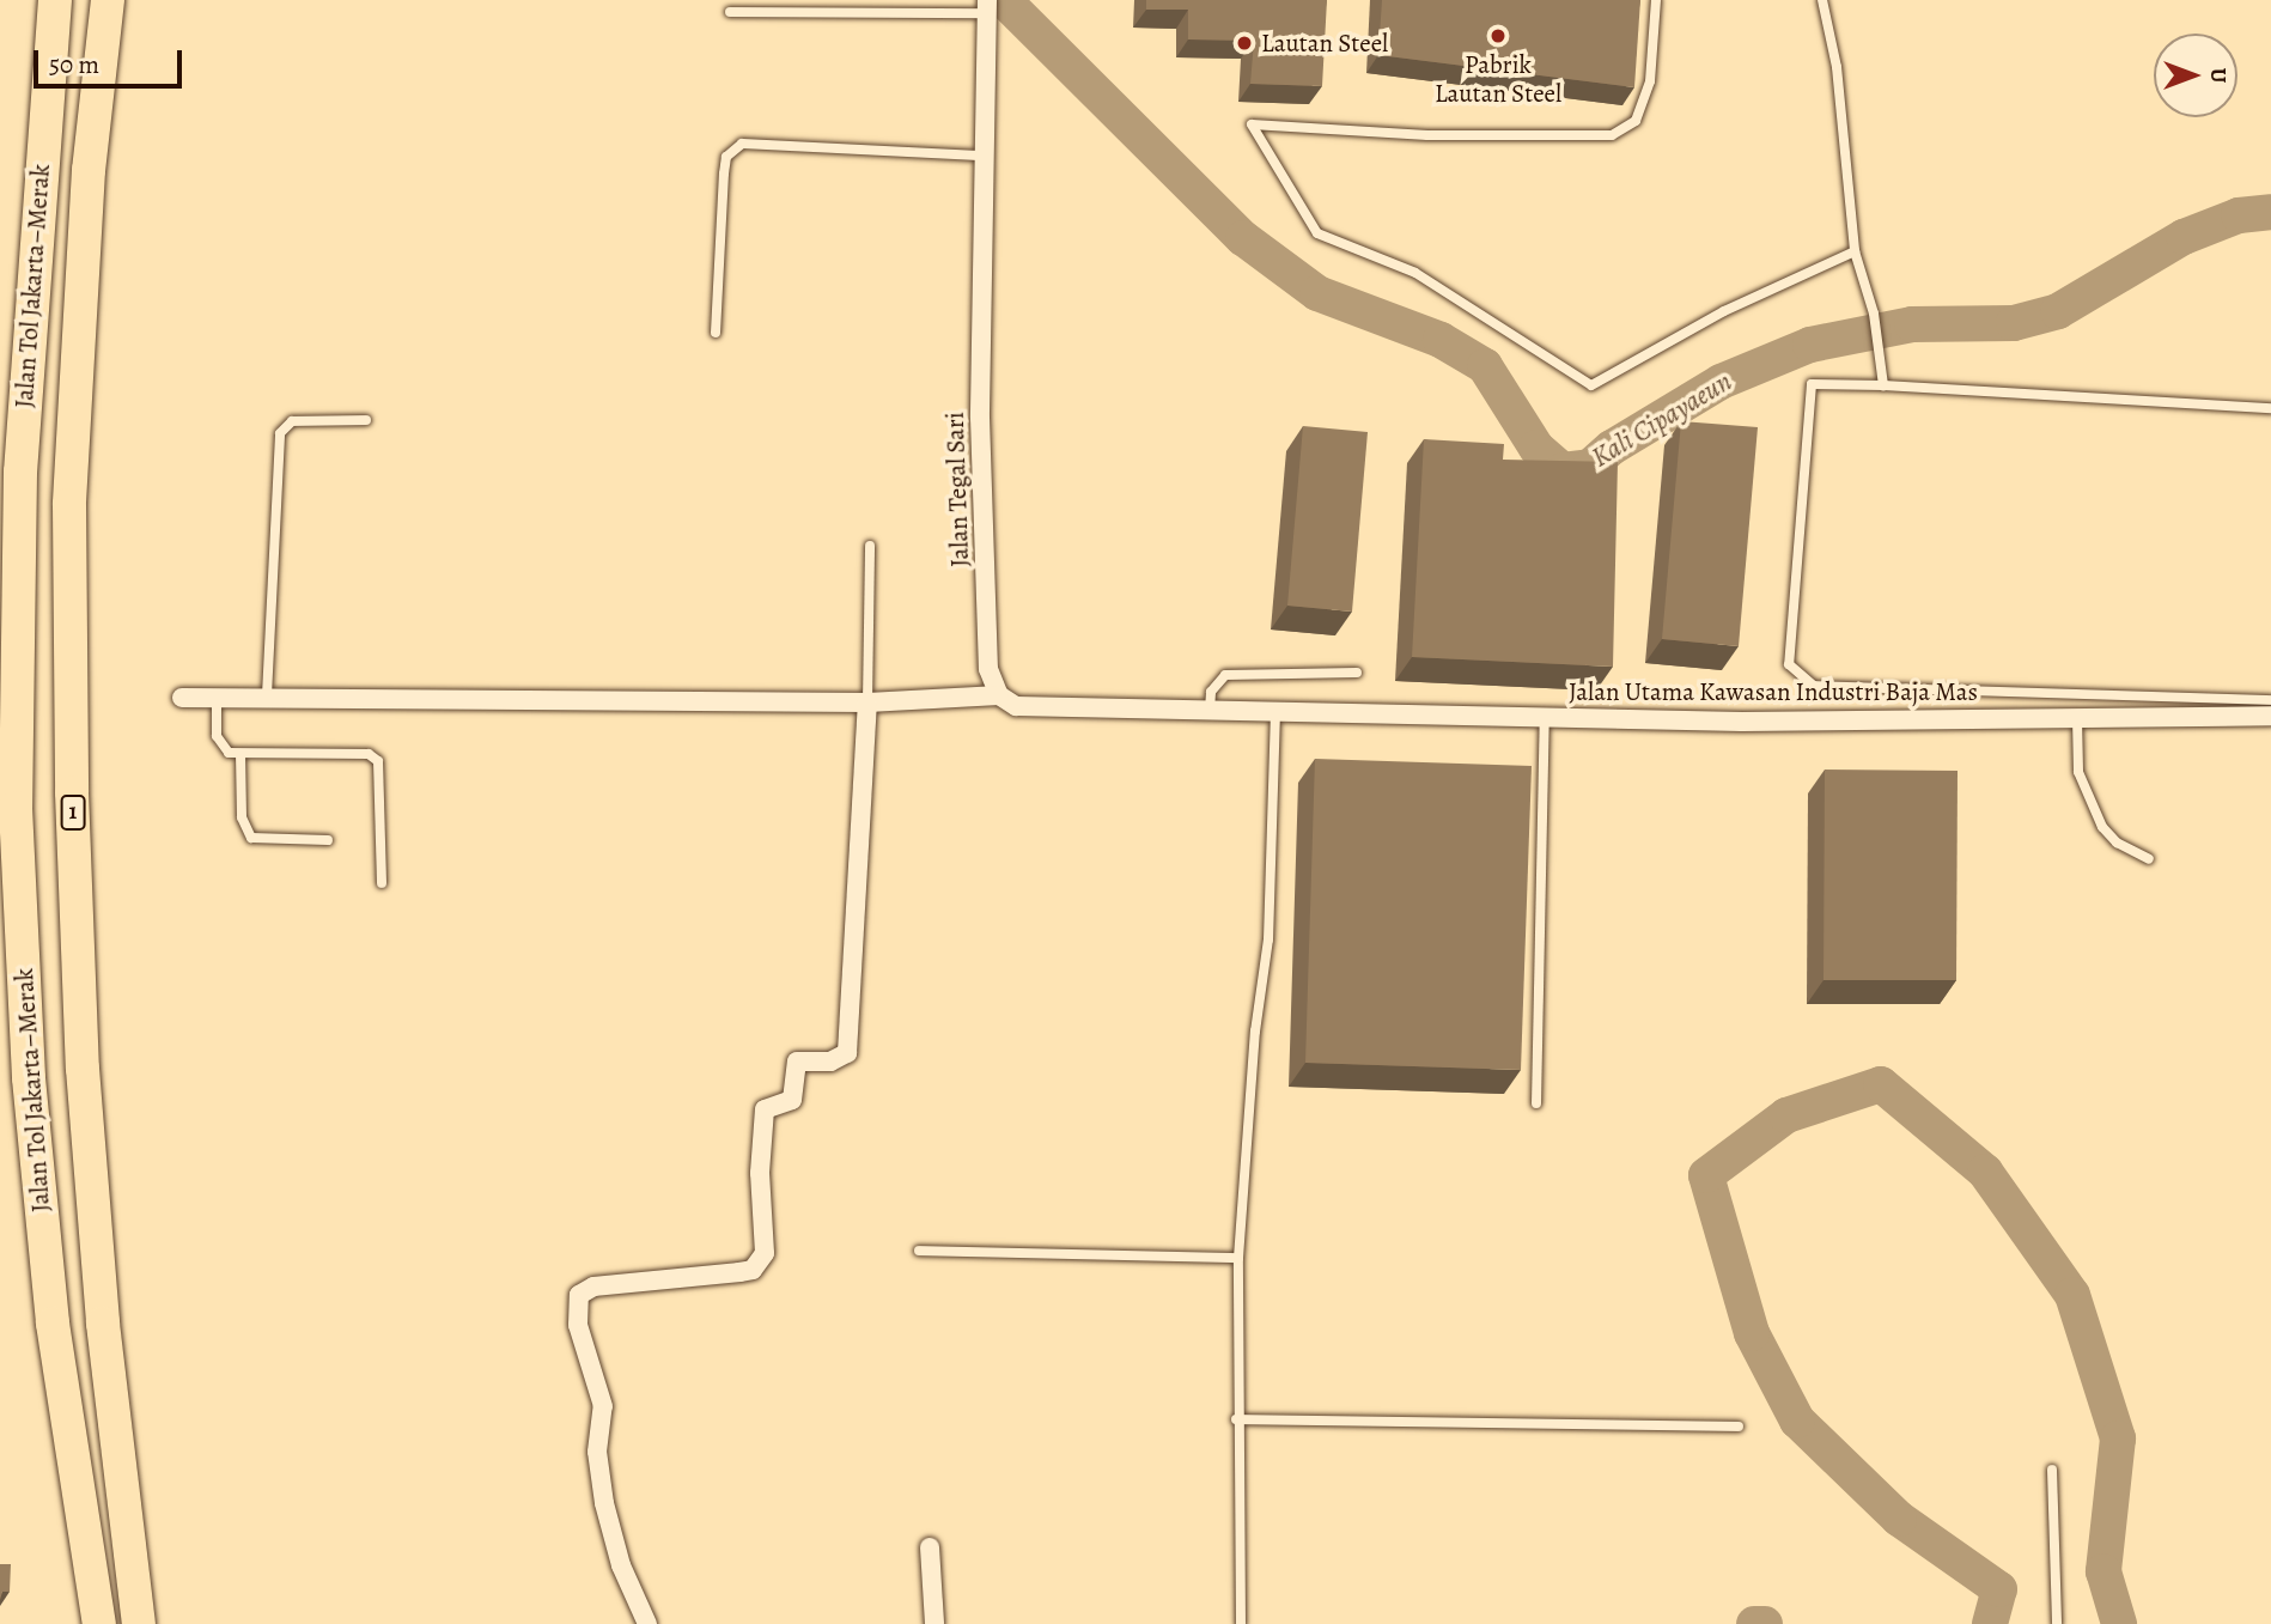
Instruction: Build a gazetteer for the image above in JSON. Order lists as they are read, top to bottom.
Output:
{
  "streets": {
    "highway": ["Jalan Tol Jakarta–Merak", "1"],
    "street": ["Jalan Tegal Sari", "Jalan Utama Kawasan Industri Baja Mas"]
  },
  "water": ["Kali Cipayaeun"],
  "places": ["Pabrik Lautan Steel", "Lautan Steel"],
  "scale_bar": "50 m",
  "north": "right"
}
